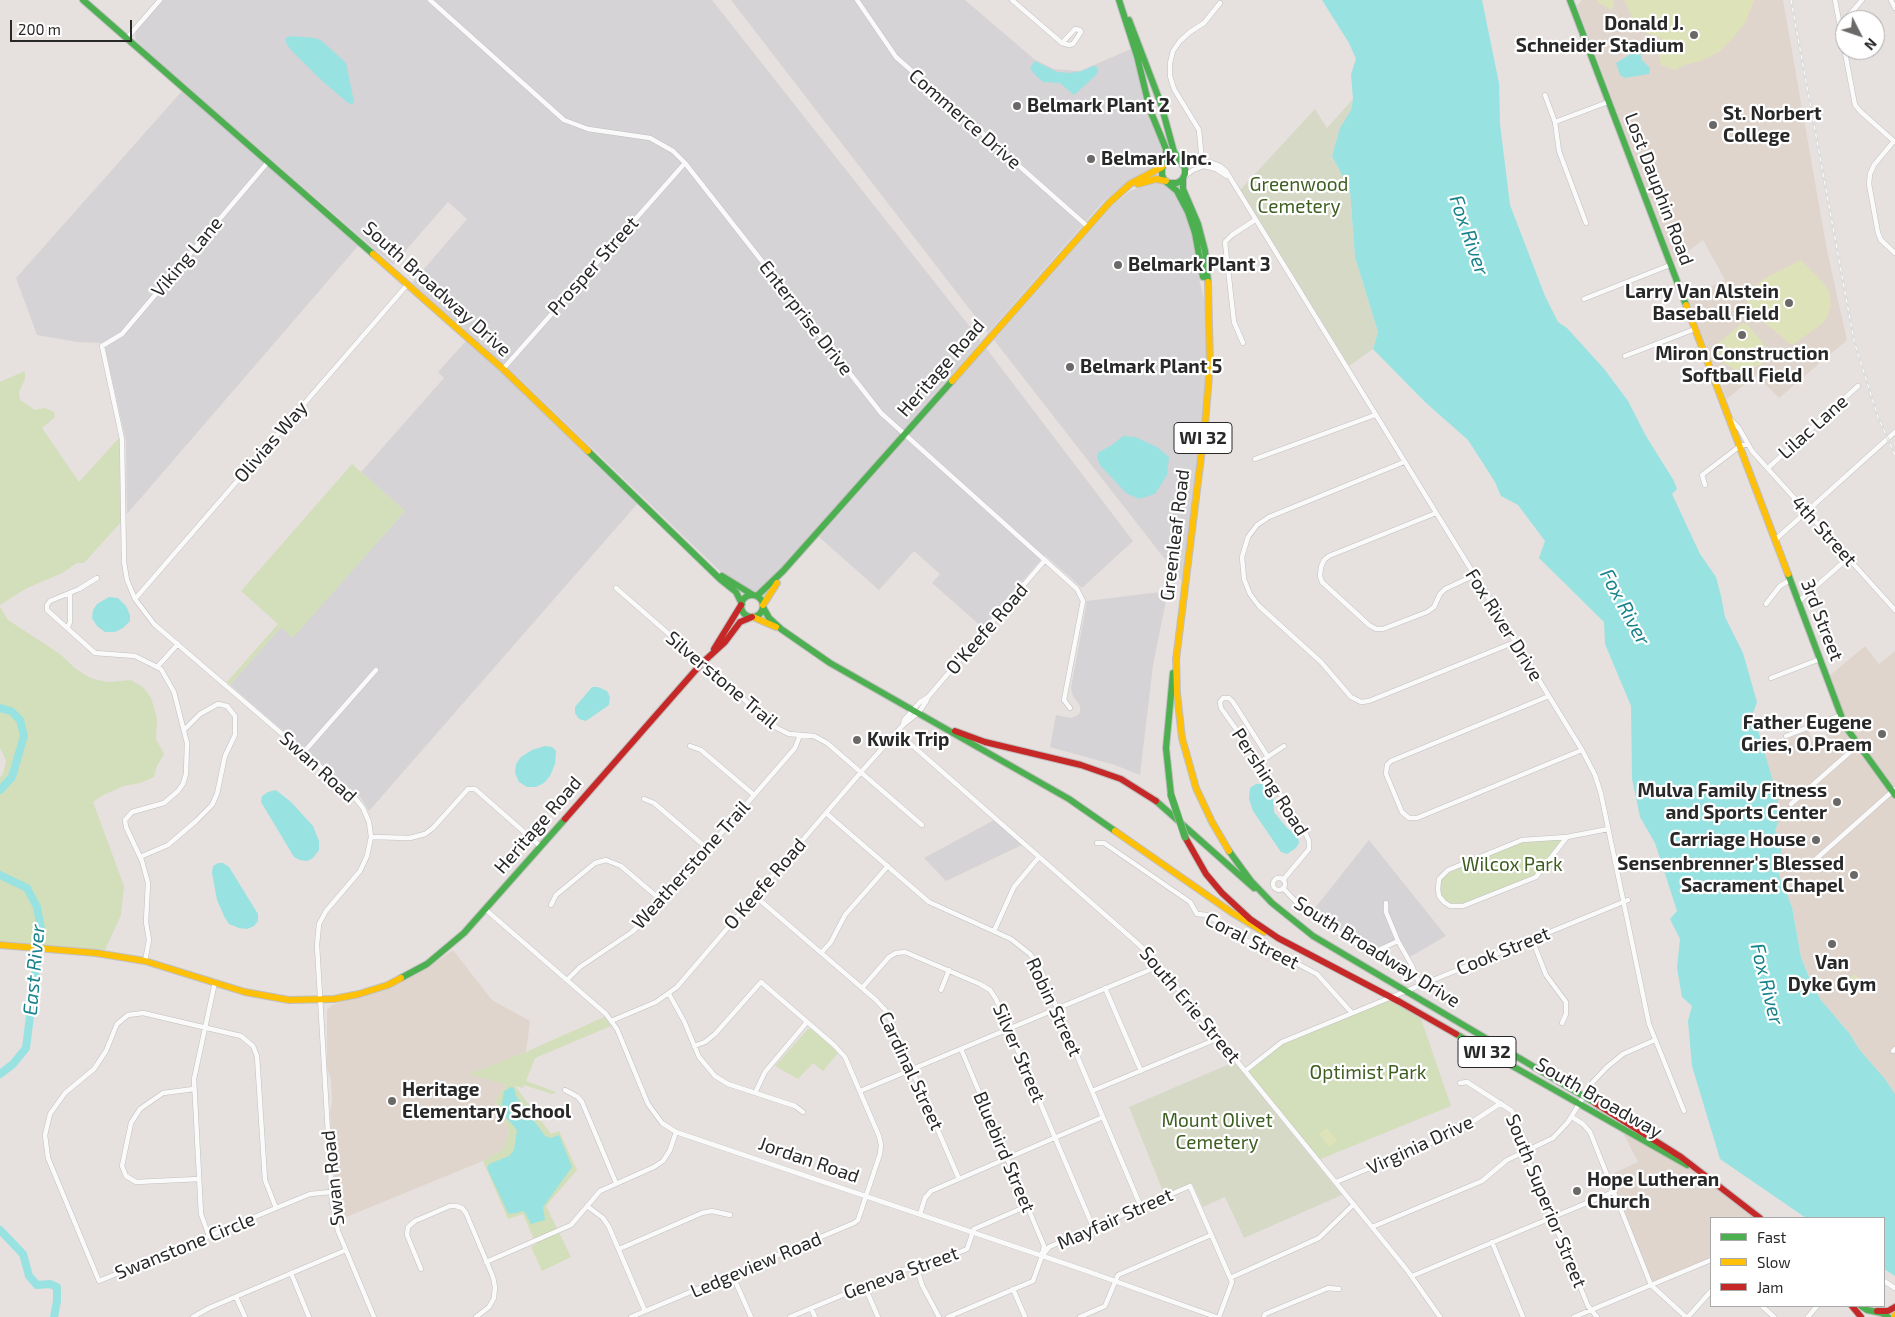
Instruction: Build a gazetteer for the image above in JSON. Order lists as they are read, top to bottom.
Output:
{
  "streets": {
    "main road": [
      "Lost Dauphin Road",
      "South Broadway Drive",
      "Heritage Road",
      "WI 32",
      "Greenleaf Road",
      "3rd Street",
      "South Broadway"
    ],
    "street": [
      "Commerce Drive",
      "Viking Lane",
      "Prosper Street",
      "Enterprise Drive",
      "Lilac Lane",
      "Olivias Way",
      "4th Street",
      "Fox River Drive",
      "O'Keefe Road",
      "Silverstone Trail",
      "Swan Road",
      "Pershing Road",
      "Weatherstone Trail",
      "O Keefe Road",
      "Coral Street",
      "Cook Street",
      "South Erie Street",
      "Robin Street",
      "Silver Street",
      "Cardinal Street",
      "Virginia Drive",
      "Bluebird Street",
      "Jordan Road",
      "South Superior Street",
      "Mayfair Street",
      "Swanstone Circle",
      "Ledgeview Road",
      "Geneva Street"
    ]
  },
  "crossings": [
    ["Commerce Drive", "Heritage Road"],
    ["Lost Dauphin Road", "4th Street"],
    ["Lost Dauphin Road", "3rd Street"],
    ["Viking Lane", "South Broadway Drive"],
    ["Viking Lane", "Swan Road"],
    ["Prosper Street", "South Broadway Drive"],
    ["Prosper Street", "Enterprise Drive"],
    ["South Broadway Drive", "Heritage Road"],
    ["South Broadway Drive", "WI 32"],
    ["South Broadway Drive", "Olivias Way"],
    ["South Broadway Drive", "O'Keefe Road"],
    ["South Broadway Drive", "Cook Street"],
    ["South Broadway Drive", "South Broadway"],
    ["Enterprise Drive", "Heritage Road"],
    ["Enterprise Drive", "O'Keefe Road"],
    ["Heritage Road", "WI 32"],
    ["Heritage Road", "Greenleaf Road"],
    ["Heritage Road", "Fox River Drive"],
    ["Heritage Road", "Silverstone Trail"],
    ["Heritage Road", "Swan Road"],
    ["Heritage Road", "Jordan Road"],
    ["Lilac Lane", "4th Street"],
    ["WI 32", "Greenleaf Road"],
    ["WI 32", "Fox River Drive"],
    ["WI 32", "South Broadway"],
    ["Olivias Way", "Swan Road"],
    ["4th Street", "3rd Street"],
    ["Greenleaf Road", "Fox River Drive"],
    ["Fox River Drive", "Cook Street"],
    ["O'Keefe Road", "O Keefe Road"],
    ["Silverstone Trail", "Weatherstone Trail"],
    ["Silverstone Trail", "O Keefe Road"],
    ["Swan Road", "Swanstone Circle"],
    ["Weatherstone Trail", "Jordan Road"],
    ["O Keefe Road", "South Erie Street"],
    ["O Keefe Road", "Robin Street"],
    ["O Keefe Road", "Cardinal Street"],
    ["O Keefe Road", "Jordan Road"],
    ["Coral Street", "Cook Street"],
    ["Cook Street", "South Erie Street"],
    ["Cook Street", "South Broadway"],
    ["South Erie Street", "Virginia Drive"],
    ["Robin Street", "Mayfair Street"],
    ["Silver Street", "Cardinal Street"],
    ["Silver Street", "Mayfair Street"],
    ["Virginia Drive", "South Superior Street"],
    ["Bluebird Street", "Jordan Road"],
    ["Bluebird Street", "Mayfair Street"],
    ["Bluebird Street", "Geneva Street"],
    ["Jordan Road", "Mayfair Street"],
    ["Jordan Road", "Ledgeview Road"],
    ["Jordan Road", "Geneva Street"]
  ],
  "water": ["Fox River", "East River"],
  "parks": [
    "Greenwood Cemetery",
    "Wilcox Park",
    "Optimist Park",
    "Mount Olivet Cemetery"
  ],
  "places": [
    "Donald J. Schneider Stadium",
    "Belmark Plant 2",
    "St. Norbert College",
    "Belmark Inc.",
    "Belmark Plant 3",
    "Larry Van Alstein Baseball Field",
    "Miron Construction Softball Field",
    "Belmark Plant 5",
    "Father Eugene Gries, O.Praem",
    "Kwik Trip",
    "Mulva Family Fitness and Sports Center",
    "Carriage House",
    "Sensenbrenner's Blessed Sacrament Chapel",
    "Van Dyke Gym",
    "Heritage Elementary School",
    "Hope Lutheran Church"
  ],
  "legend": ["Fast", "Slow", "Jam"],
  "scale_bar": "200 m",
  "north": "bottom right"
}
